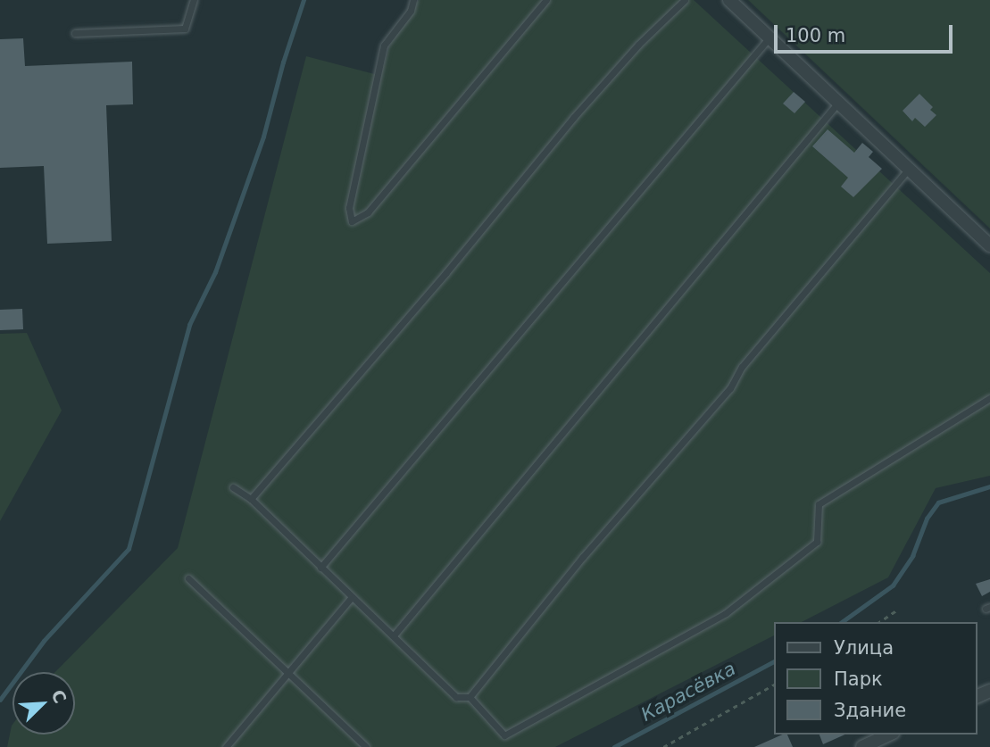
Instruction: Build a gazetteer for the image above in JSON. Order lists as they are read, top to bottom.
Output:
{
  "water": ["Карасёвка"],
  "legend": ["Улица", "Парк", "Здание"],
  "scale_bar": "100 m",
  "north": "top right"
}
